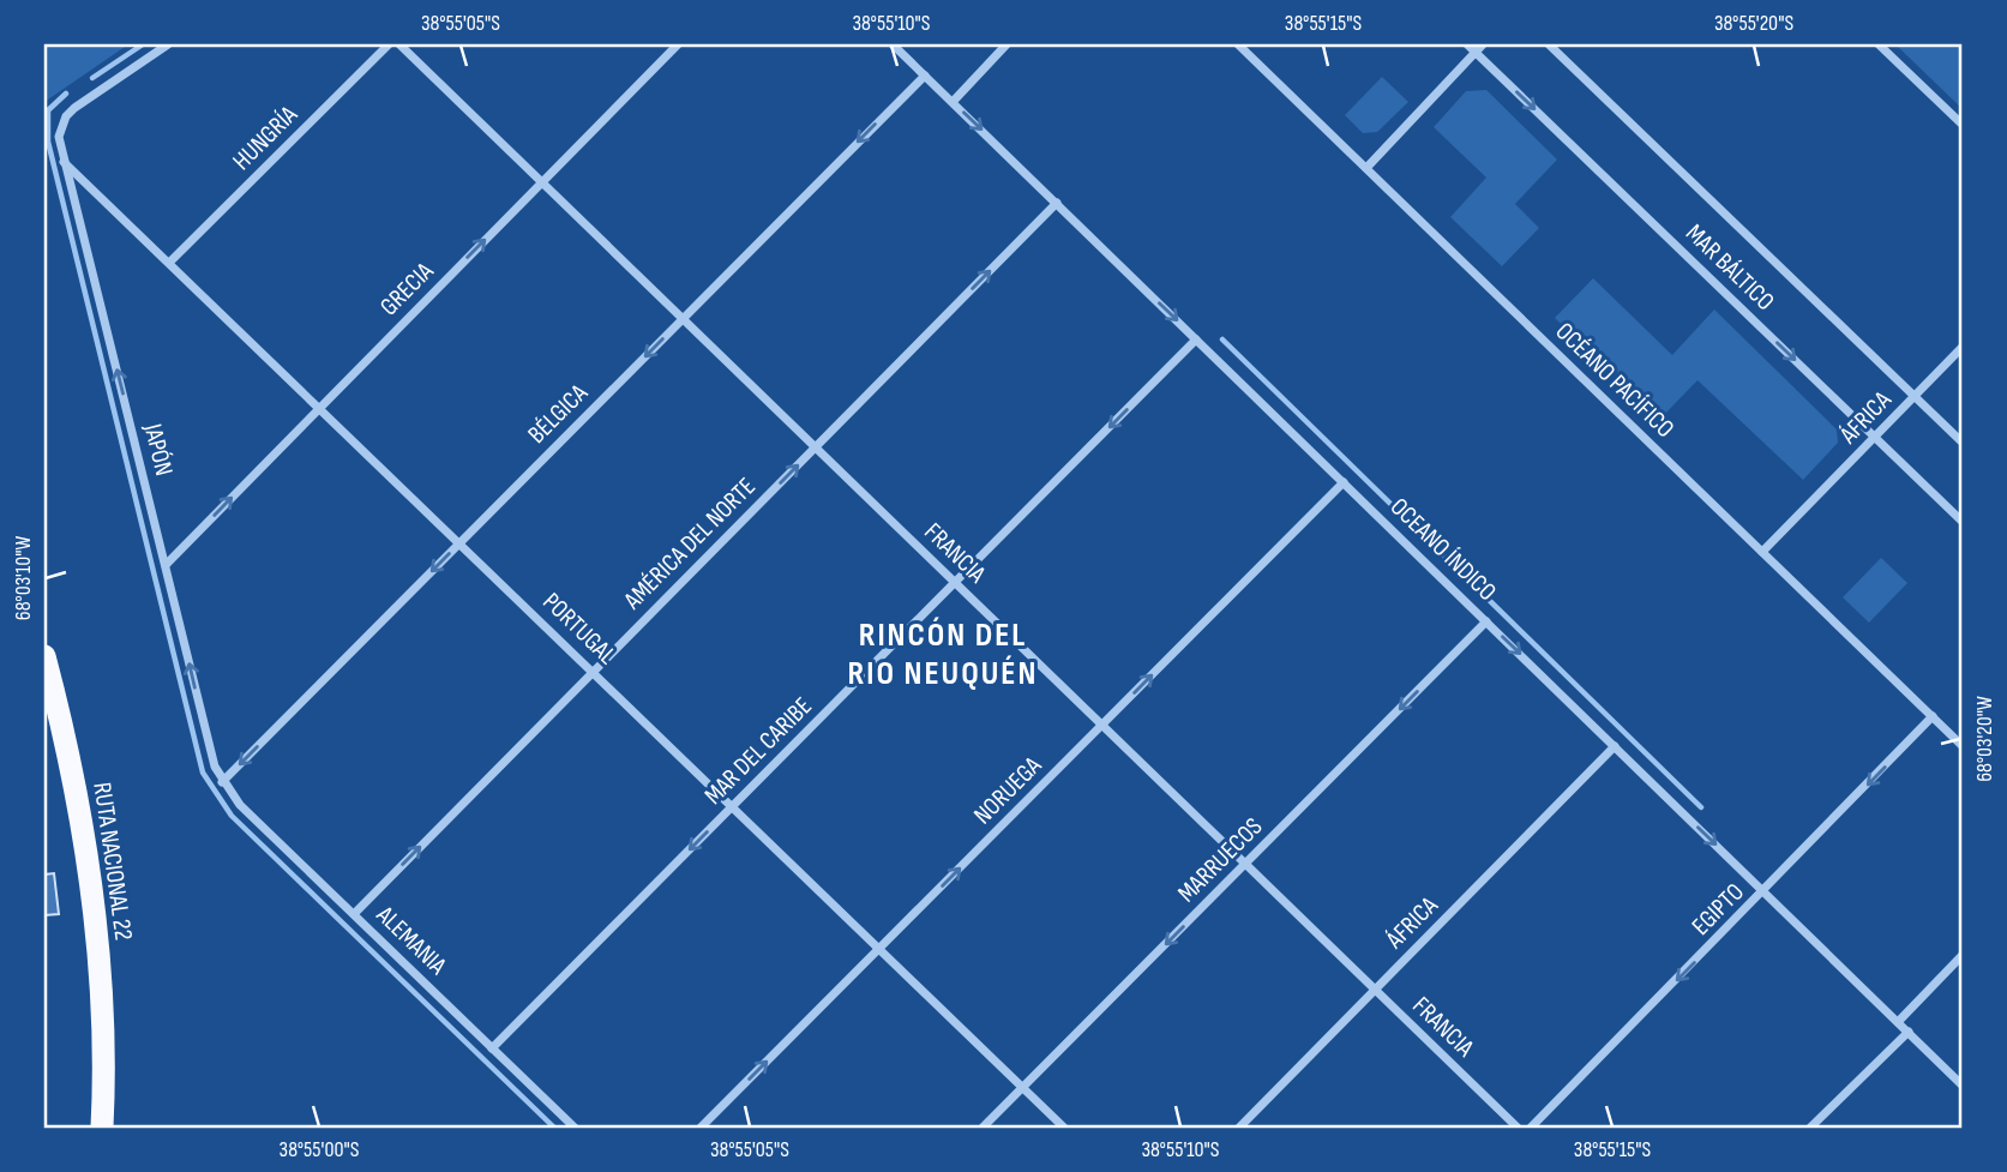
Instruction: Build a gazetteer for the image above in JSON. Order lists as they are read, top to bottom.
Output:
{
  "streets": {
    "highway": ["RUTA NACIONAL 22"],
    "street": [
      "HUNGRÍA",
      "MAR BÁLTICO",
      "GRECIA",
      "OCÉANO PACÍFICO",
      "BÉLGICA",
      "ÁFRICA",
      "JAPÓN",
      "AMÉRICA DEL NORTE",
      "OCEANO ÍNDICO",
      "FRANCIA",
      "PORTUGAL",
      "MAR DEL CARIBE",
      "NORUEGA",
      "MARRUECOS",
      "EGIPTO",
      "ALEMANIA"
    ]
  },
  "crossings": [
    ["HUNGRÍA", "PORTUGAL"],
    ["MAR BÁLTICO", "ÁFRICA"],
    ["GRECIA", "JAPÓN"],
    ["GRECIA", "FRANCIA"],
    ["GRECIA", "PORTUGAL"],
    ["OCÉANO PACÍFICO", "ÁFRICA"],
    ["OCÉANO PACÍFICO", "EGIPTO"],
    ["BÉLGICA", "JAPÓN"],
    ["BÉLGICA", "OCEANO ÍNDICO"],
    ["BÉLGICA", "FRANCIA"],
    ["BÉLGICA", "PORTUGAL"],
    ["BÉLGICA", "ALEMANIA"],
    ["ÁFRICA", "OCEANO ÍNDICO"],
    ["ÁFRICA", "FRANCIA"],
    ["JAPÓN", "PORTUGAL"],
    ["JAPÓN", "ALEMANIA"],
    ["AMÉRICA DEL NORTE", "OCEANO ÍNDICO"],
    ["AMÉRICA DEL NORTE", "FRANCIA"],
    ["AMÉRICA DEL NORTE", "PORTUGAL"],
    ["AMÉRICA DEL NORTE", "ALEMANIA"],
    ["OCEANO ÍNDICO", "MAR DEL CARIBE"],
    ["OCEANO ÍNDICO", "NORUEGA"],
    ["OCEANO ÍNDICO", "MARRUECOS"],
    ["OCEANO ÍNDICO", "EGIPTO"],
    ["FRANCIA", "MAR DEL CARIBE"],
    ["FRANCIA", "NORUEGA"],
    ["FRANCIA", "MARRUECOS"],
    ["PORTUGAL", "MAR DEL CARIBE"],
    ["PORTUGAL", "NORUEGA"],
    ["PORTUGAL", "MARRUECOS"],
    ["MAR DEL CARIBE", "ALEMANIA"]
  ],
  "one_way": [
    "GRECIA",
    "BÉLGICA",
    "JAPÓN",
    "AMÉRICA DEL NORTE",
    "OCEANO ÍNDICO",
    "MAR DEL CARIBE",
    "NORUEGA",
    "MARRUECOS",
    "EGIPTO"
  ],
  "districts": ["RINCÓN DEL RIO NEUQUÉN"],
  "coordinates": [
    "38°55'05\"S",
    "38°55'10\"S",
    "38°55'15\"S",
    "38°55'20\"S",
    "68°03'10\"W",
    "68°03'20\"W",
    "38°55'00\"S"
  ]
}
